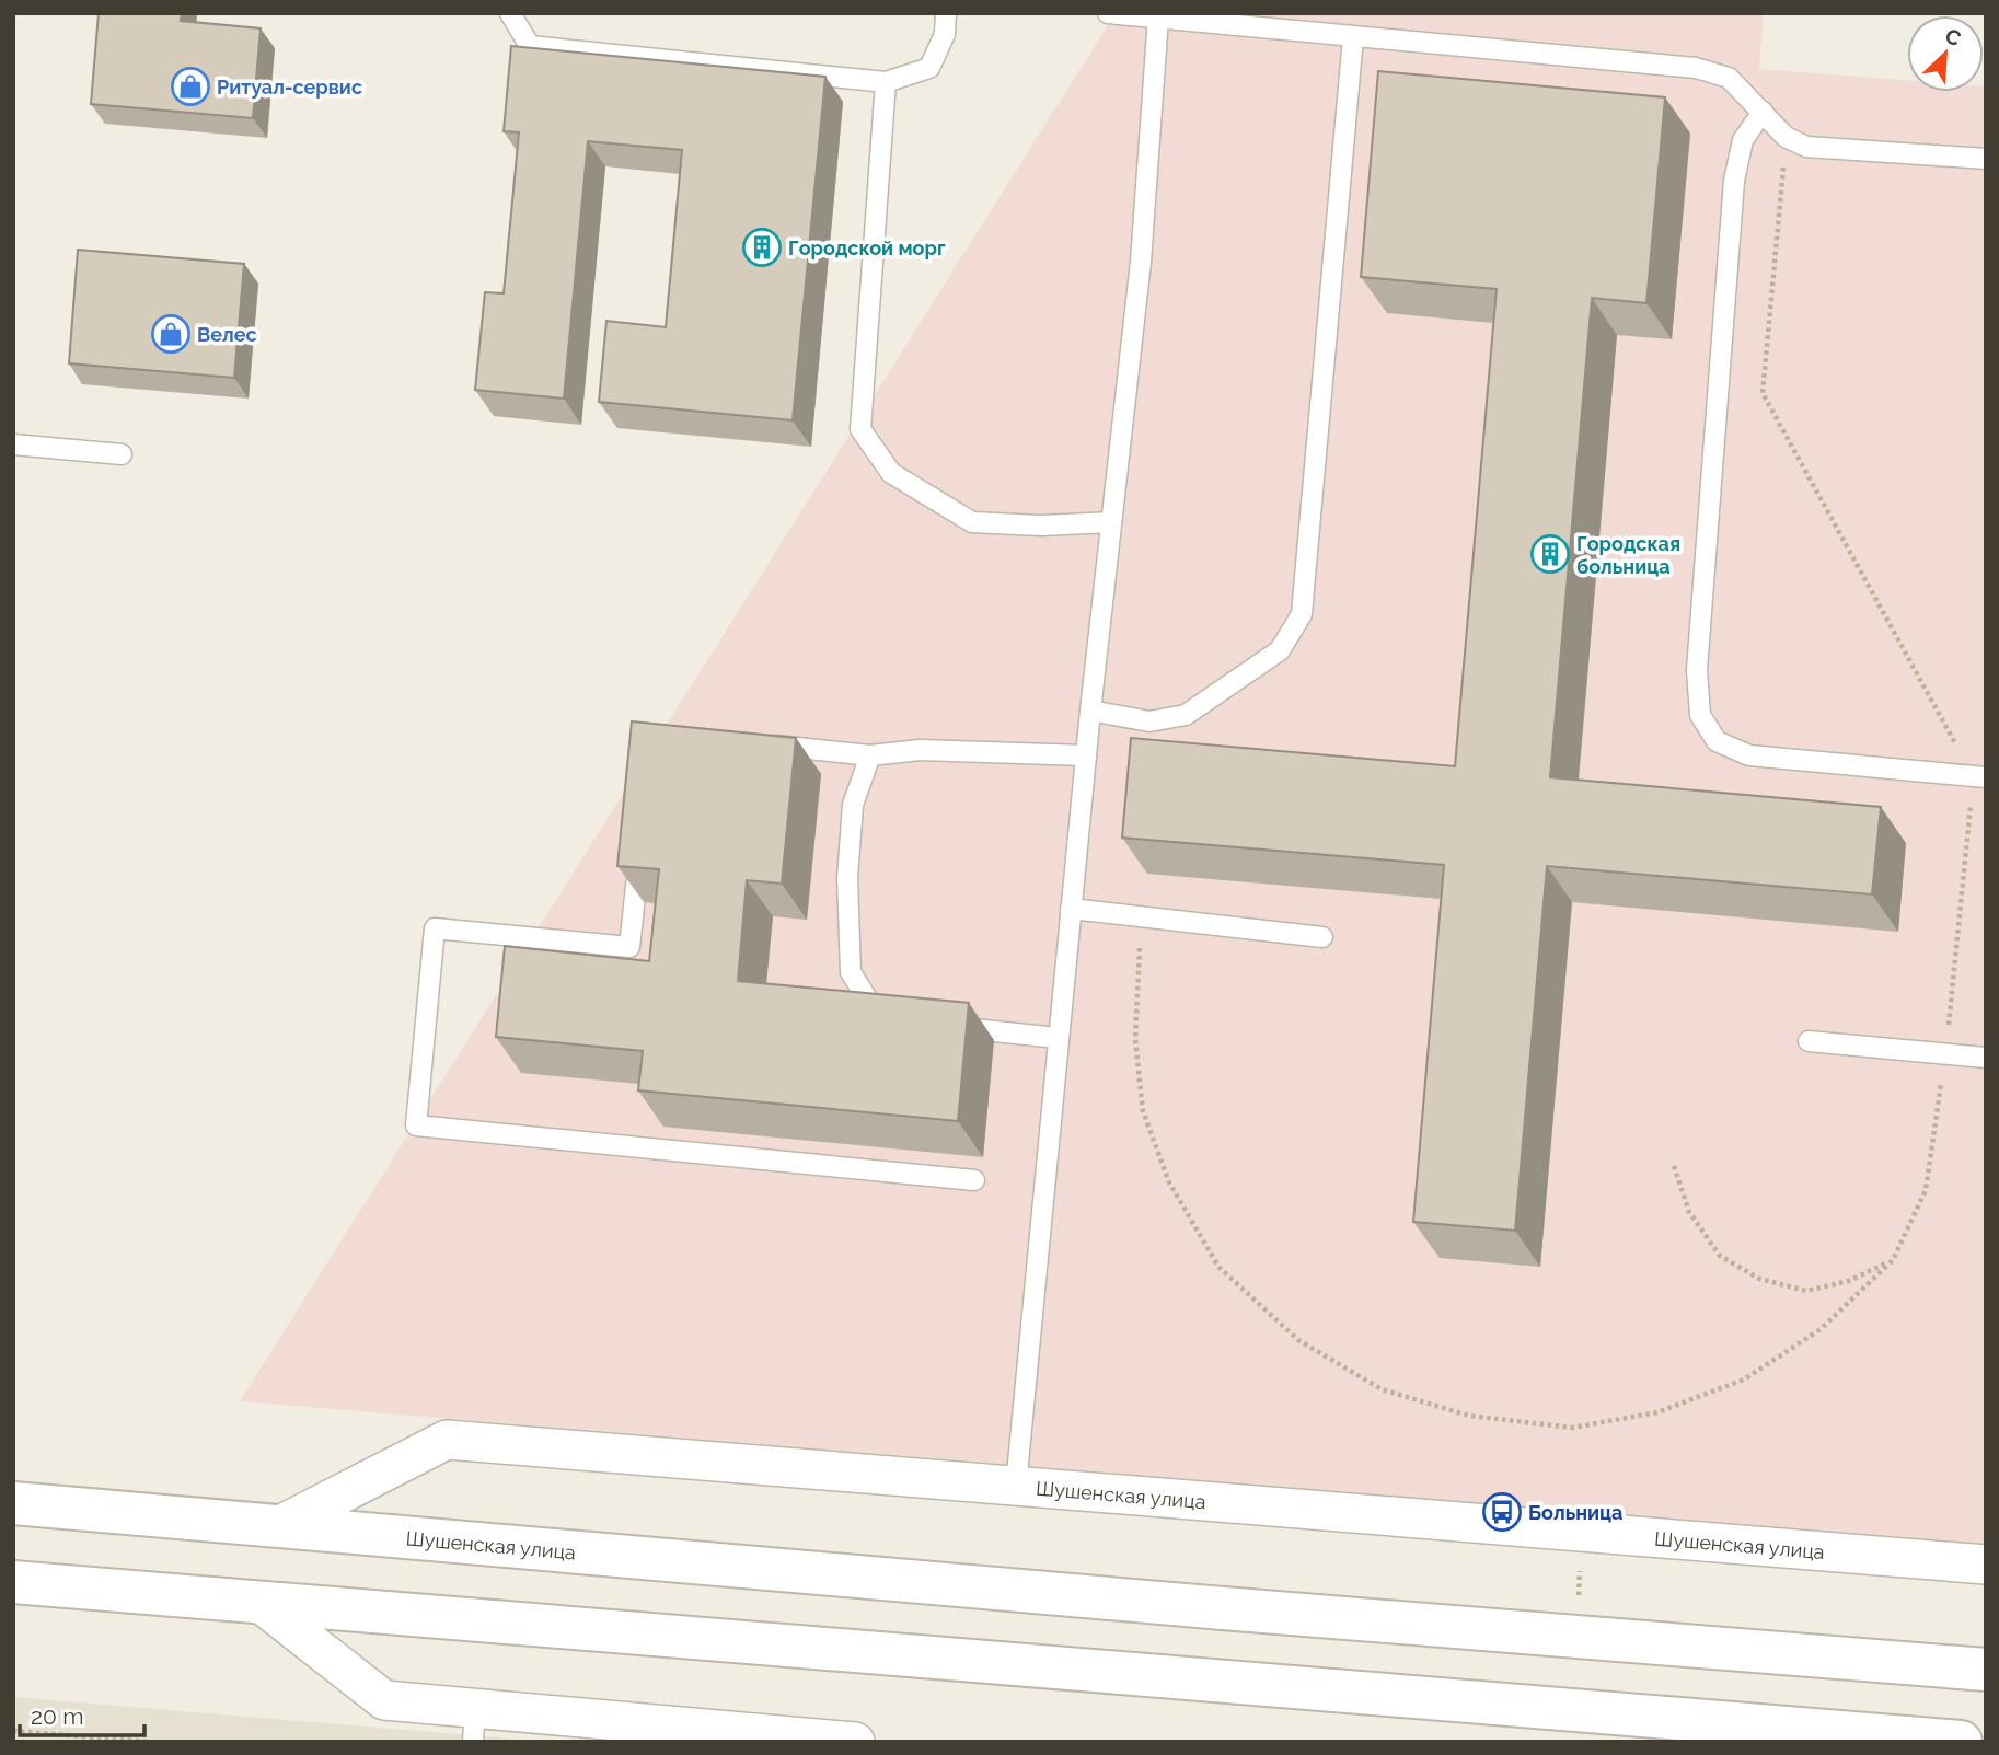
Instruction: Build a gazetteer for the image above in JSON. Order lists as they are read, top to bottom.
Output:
{
  "streets": {
    "street": ["Шушенская улица"]
  },
  "places": {
    "shop": ["Ритуал-сервис", "Велес"],
    "building": ["Городской морг", "Городская больница"],
    "bus stop": ["Больница"]
  },
  "scale_bar": "20 m",
  "north": "top right"
}
